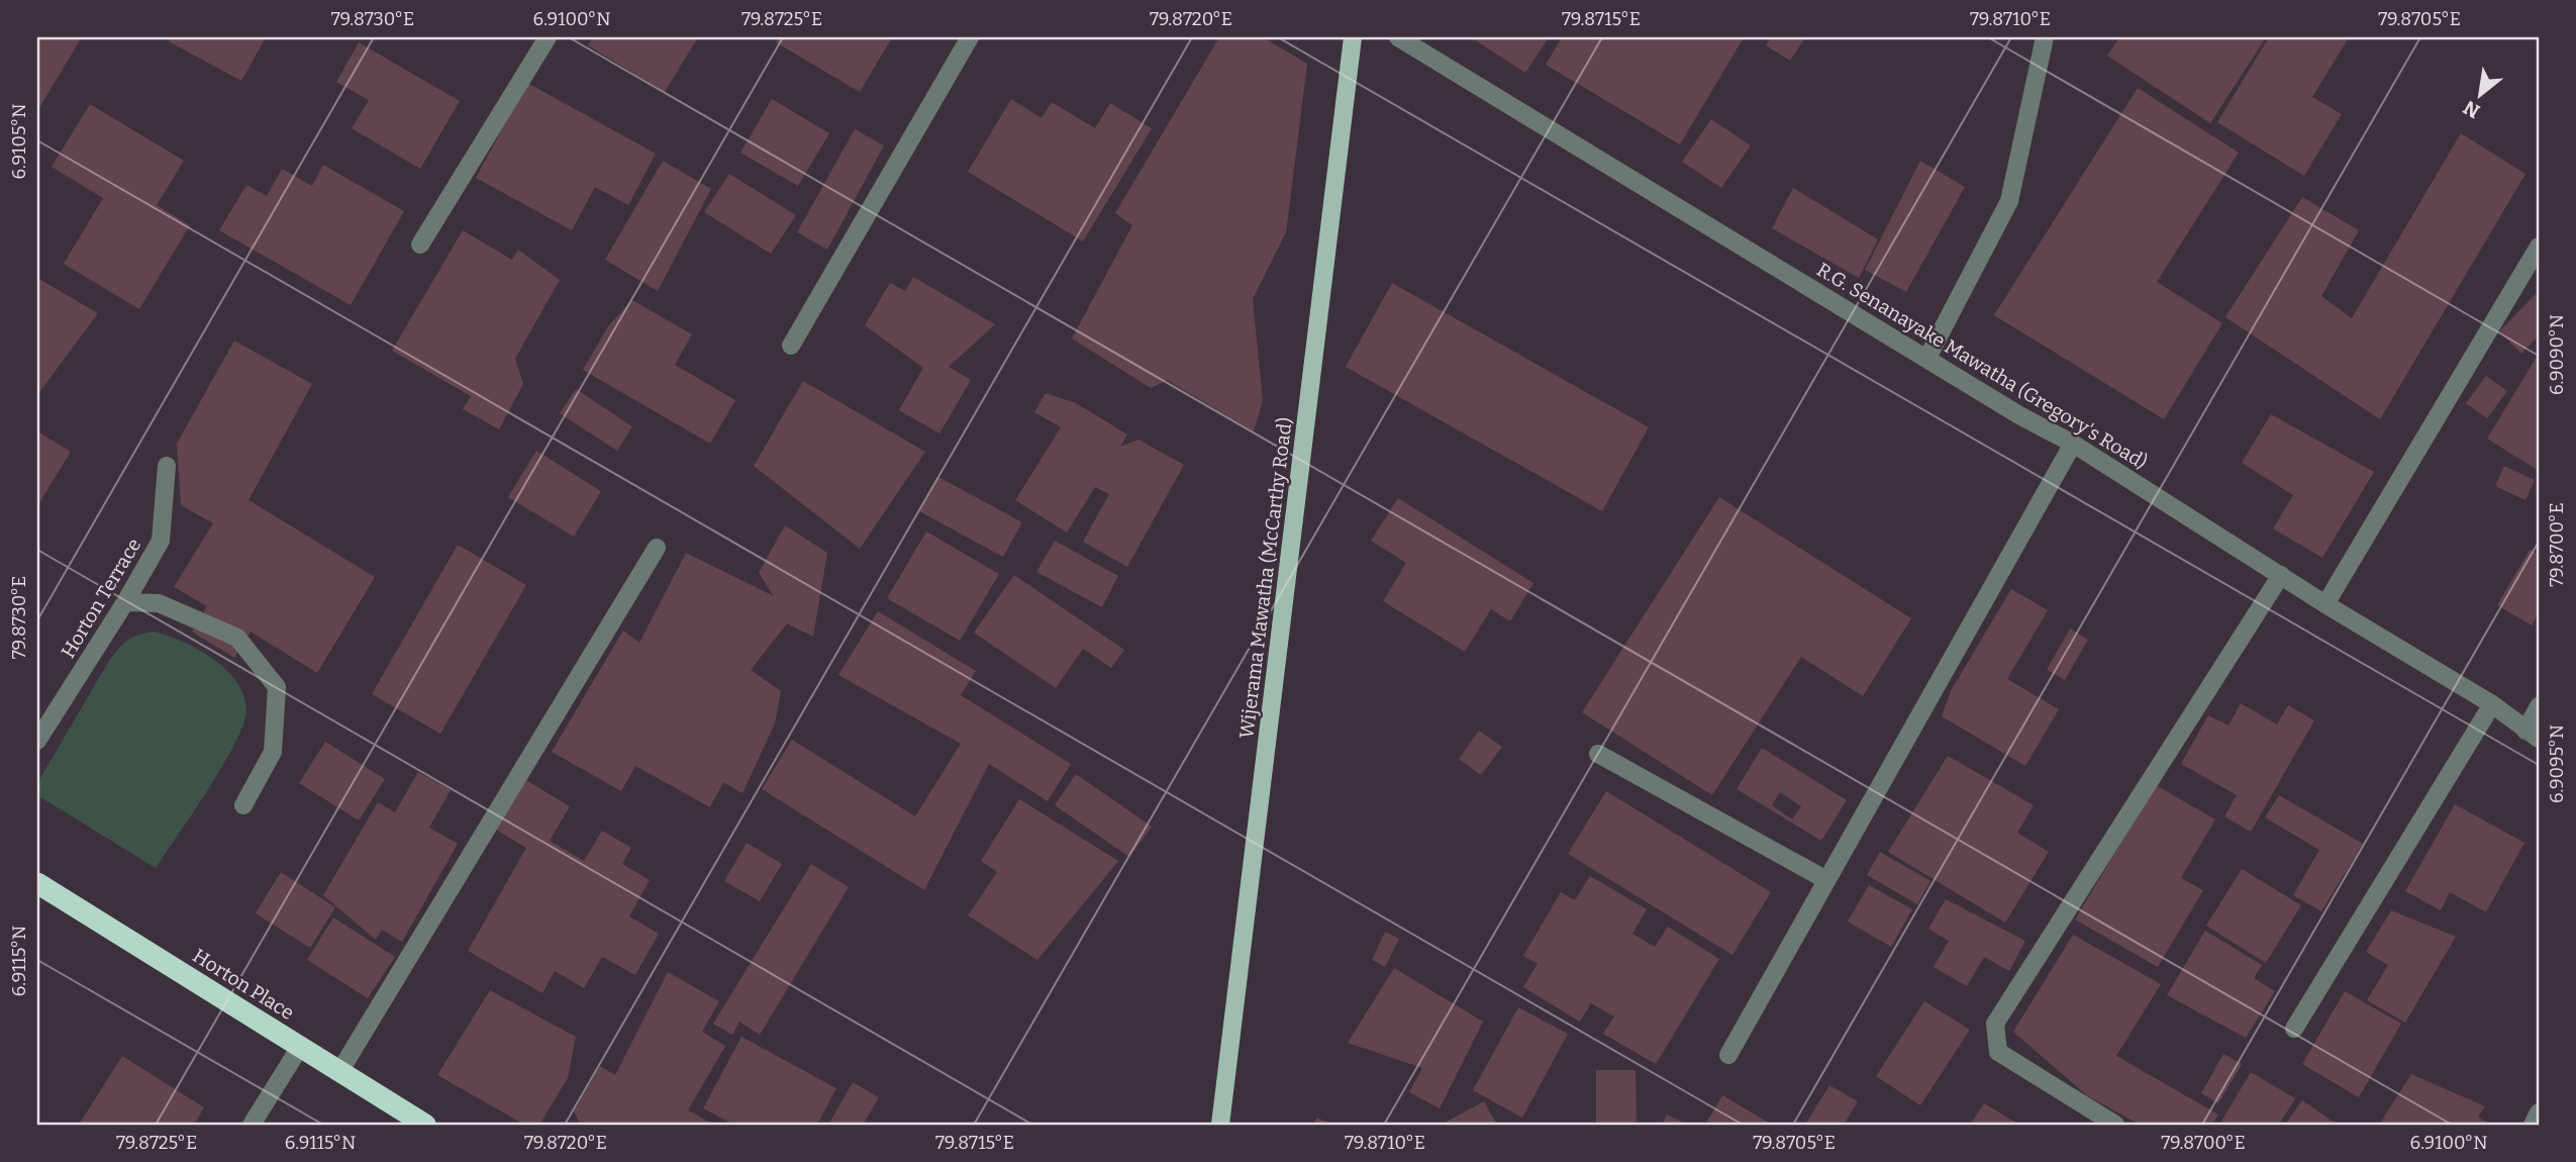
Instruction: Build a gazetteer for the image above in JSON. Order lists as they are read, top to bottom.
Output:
{
  "streets": {
    "highway": ["Horton Place"],
    "main road": ["Wijerama Mawatha (McCarthy Road)"],
    "street": ["R.G. Senanayake Mawatha (Gregory's Road)", "Horton Terrace"]
  },
  "north": "bottom left",
  "coordinates": [
    "79.8730°E",
    "6.9100°N",
    "79.8725°E",
    "79.8720°E",
    "79.8715°E",
    "79.8710°E",
    "79.8705°E",
    "6.9105°N",
    "6.9090°N",
    "79.8700°E",
    "6.9095°N",
    "6.9115°N"
  ]
}
